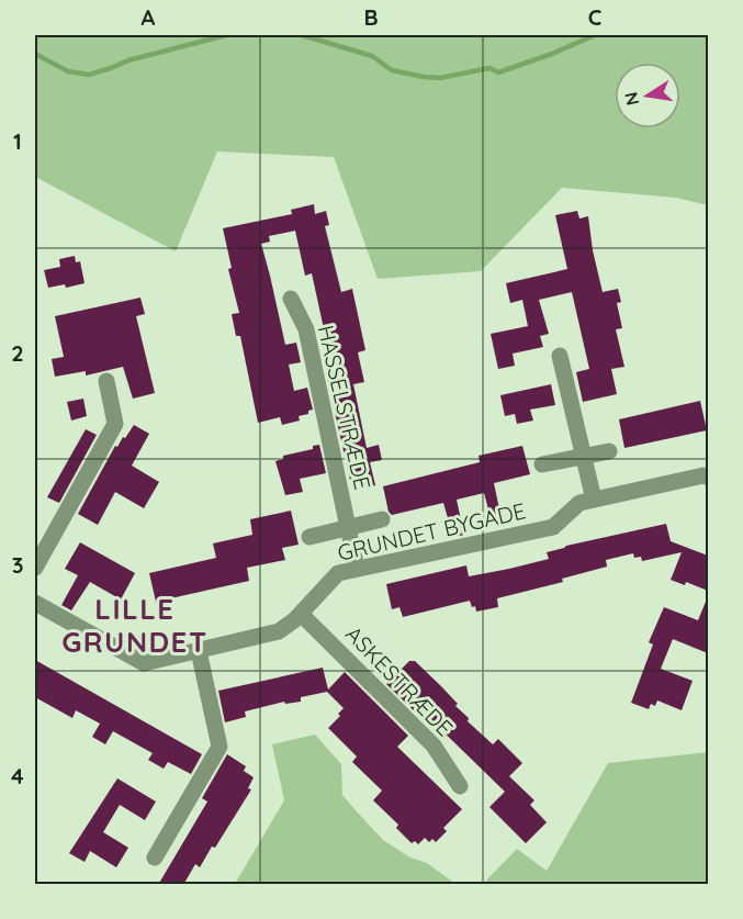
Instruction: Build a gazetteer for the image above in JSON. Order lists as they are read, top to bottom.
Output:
{
  "streets": {
    "street": ["HASSELSTRÆDE", "GRUNDET BYGADE", "ASKESTRÆDE"]
  },
  "crossings": [
    ["HASSELSTRÆDE", "GRUNDET BYGADE"],
    ["GRUNDET BYGADE", "ASKESTRÆDE"]
  ],
  "districts": ["LILLE GRUNDET"],
  "north": "left",
  "grid": {
    "columns": ["A", "B", "C"],
    "rows": [
      "1",
      "2",
      "3",
      "4"
    ]
  }
}
